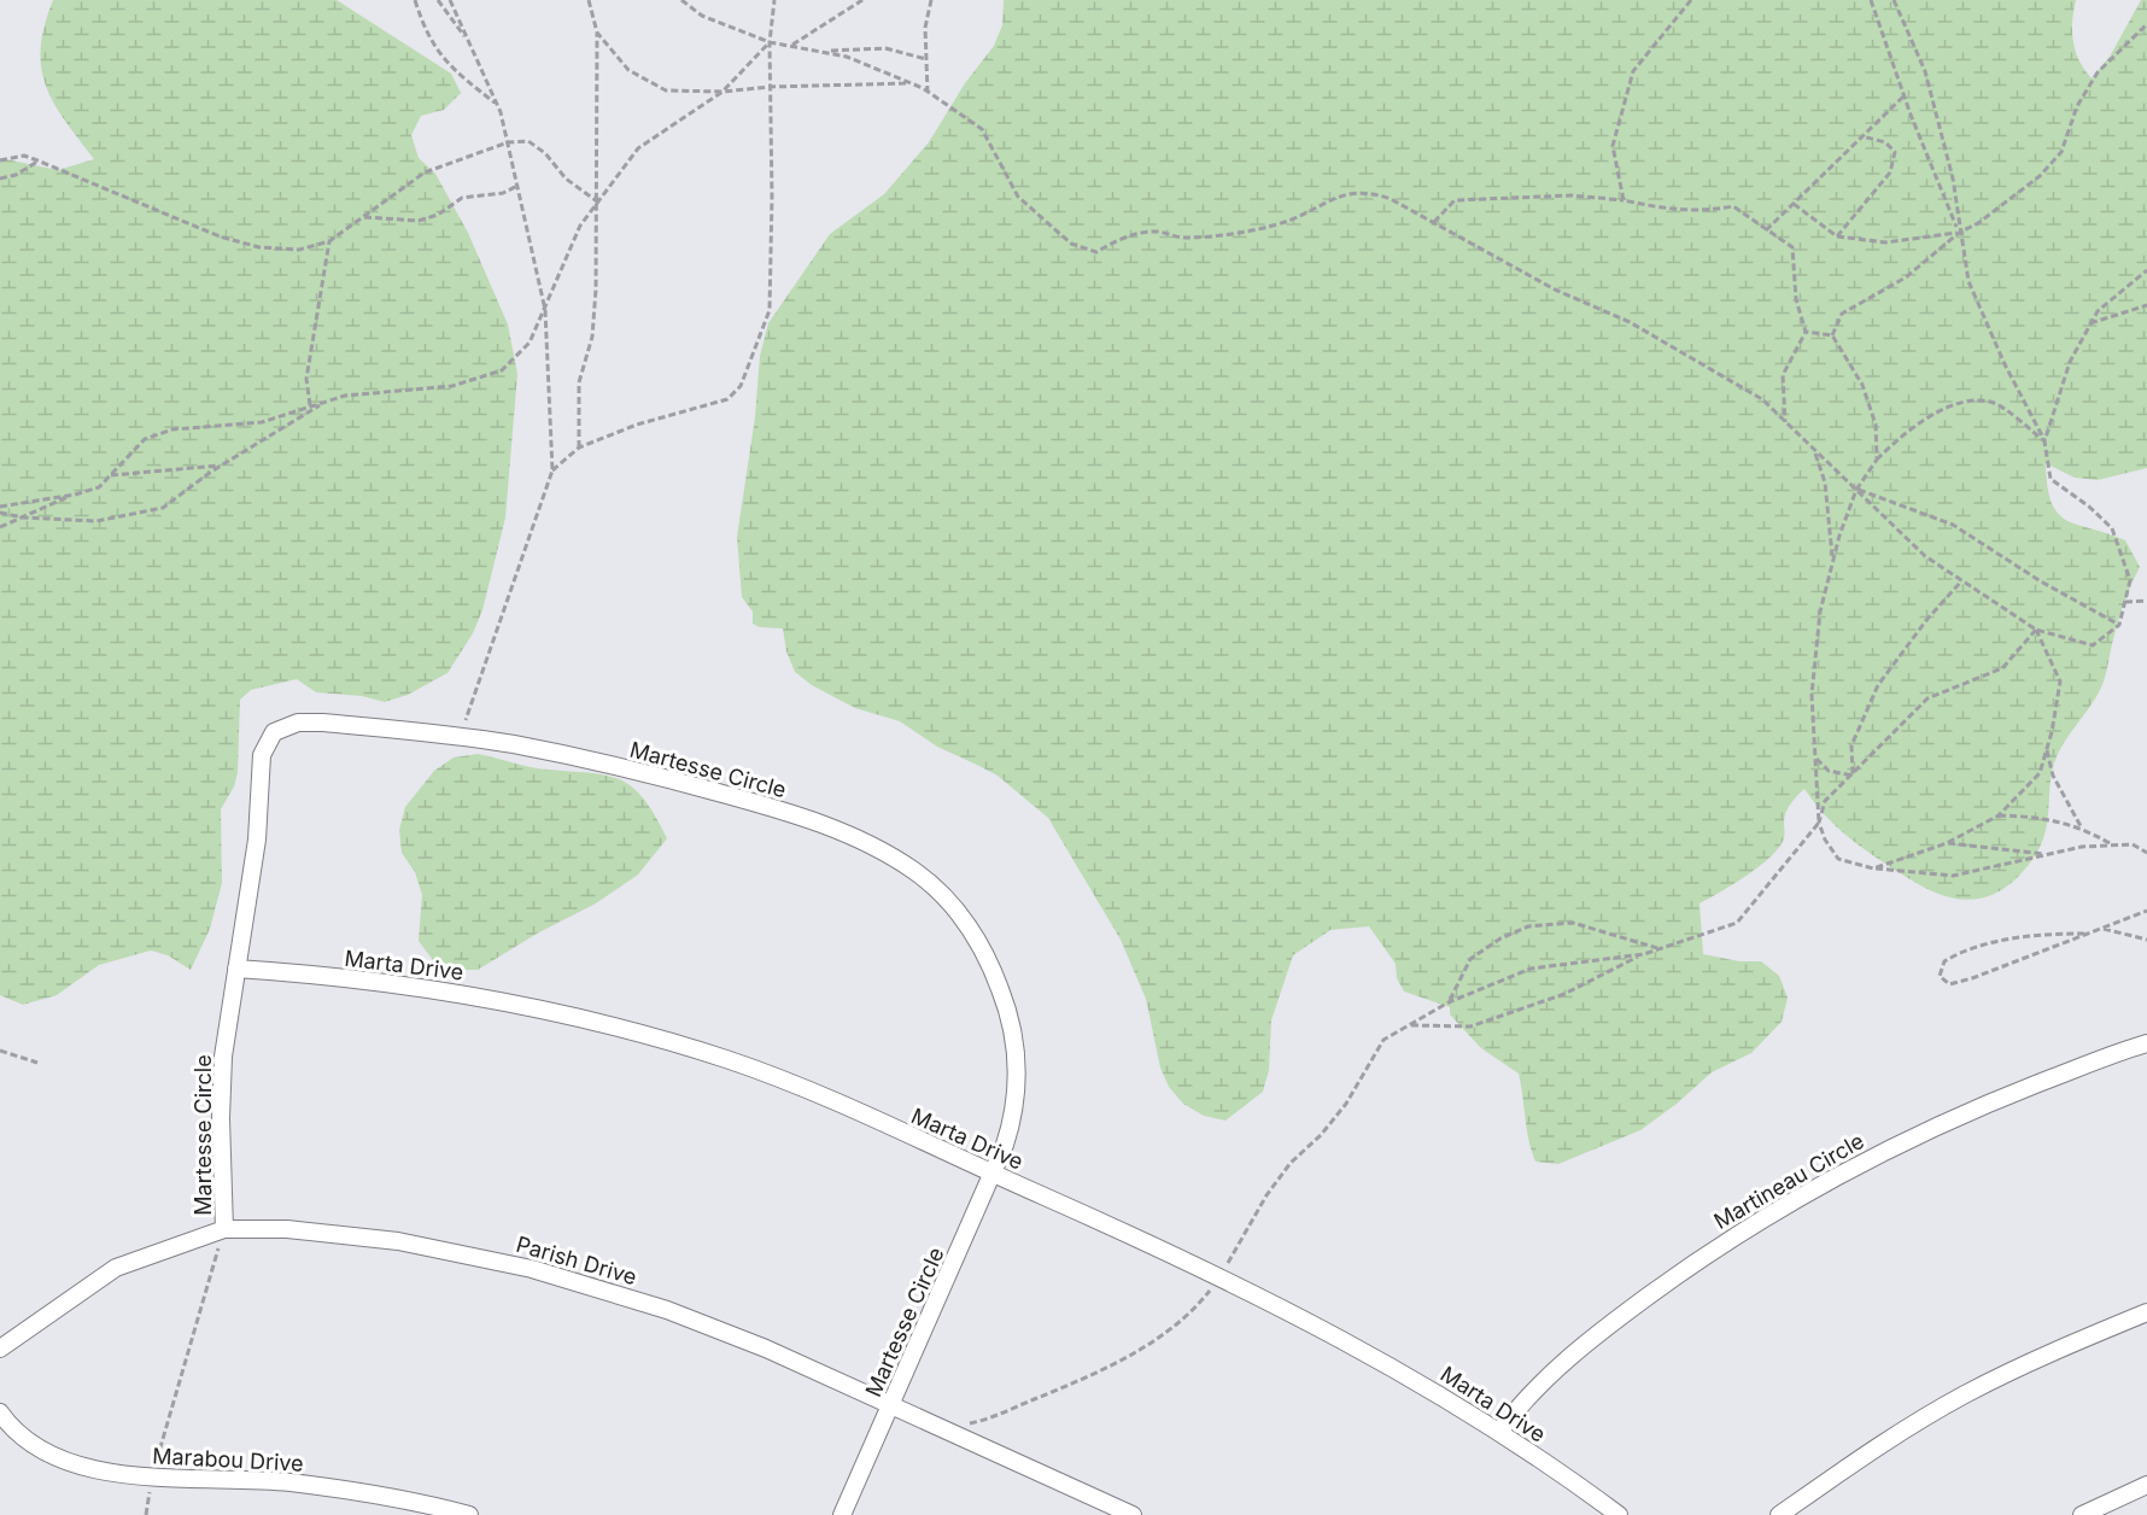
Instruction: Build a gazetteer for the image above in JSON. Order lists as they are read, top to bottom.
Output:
{
  "streets": {
    "street": [
      "Martesse Circle",
      "Marta Drive",
      "Martineau Circle",
      "Parish Drive",
      "Marabou Drive"
    ]
  },
  "crossings": [
    ["Martesse Circle", "Marta Drive"],
    ["Martesse Circle", "Parish Drive"],
    ["Marta Drive", "Martineau Circle"]
  ]
}
